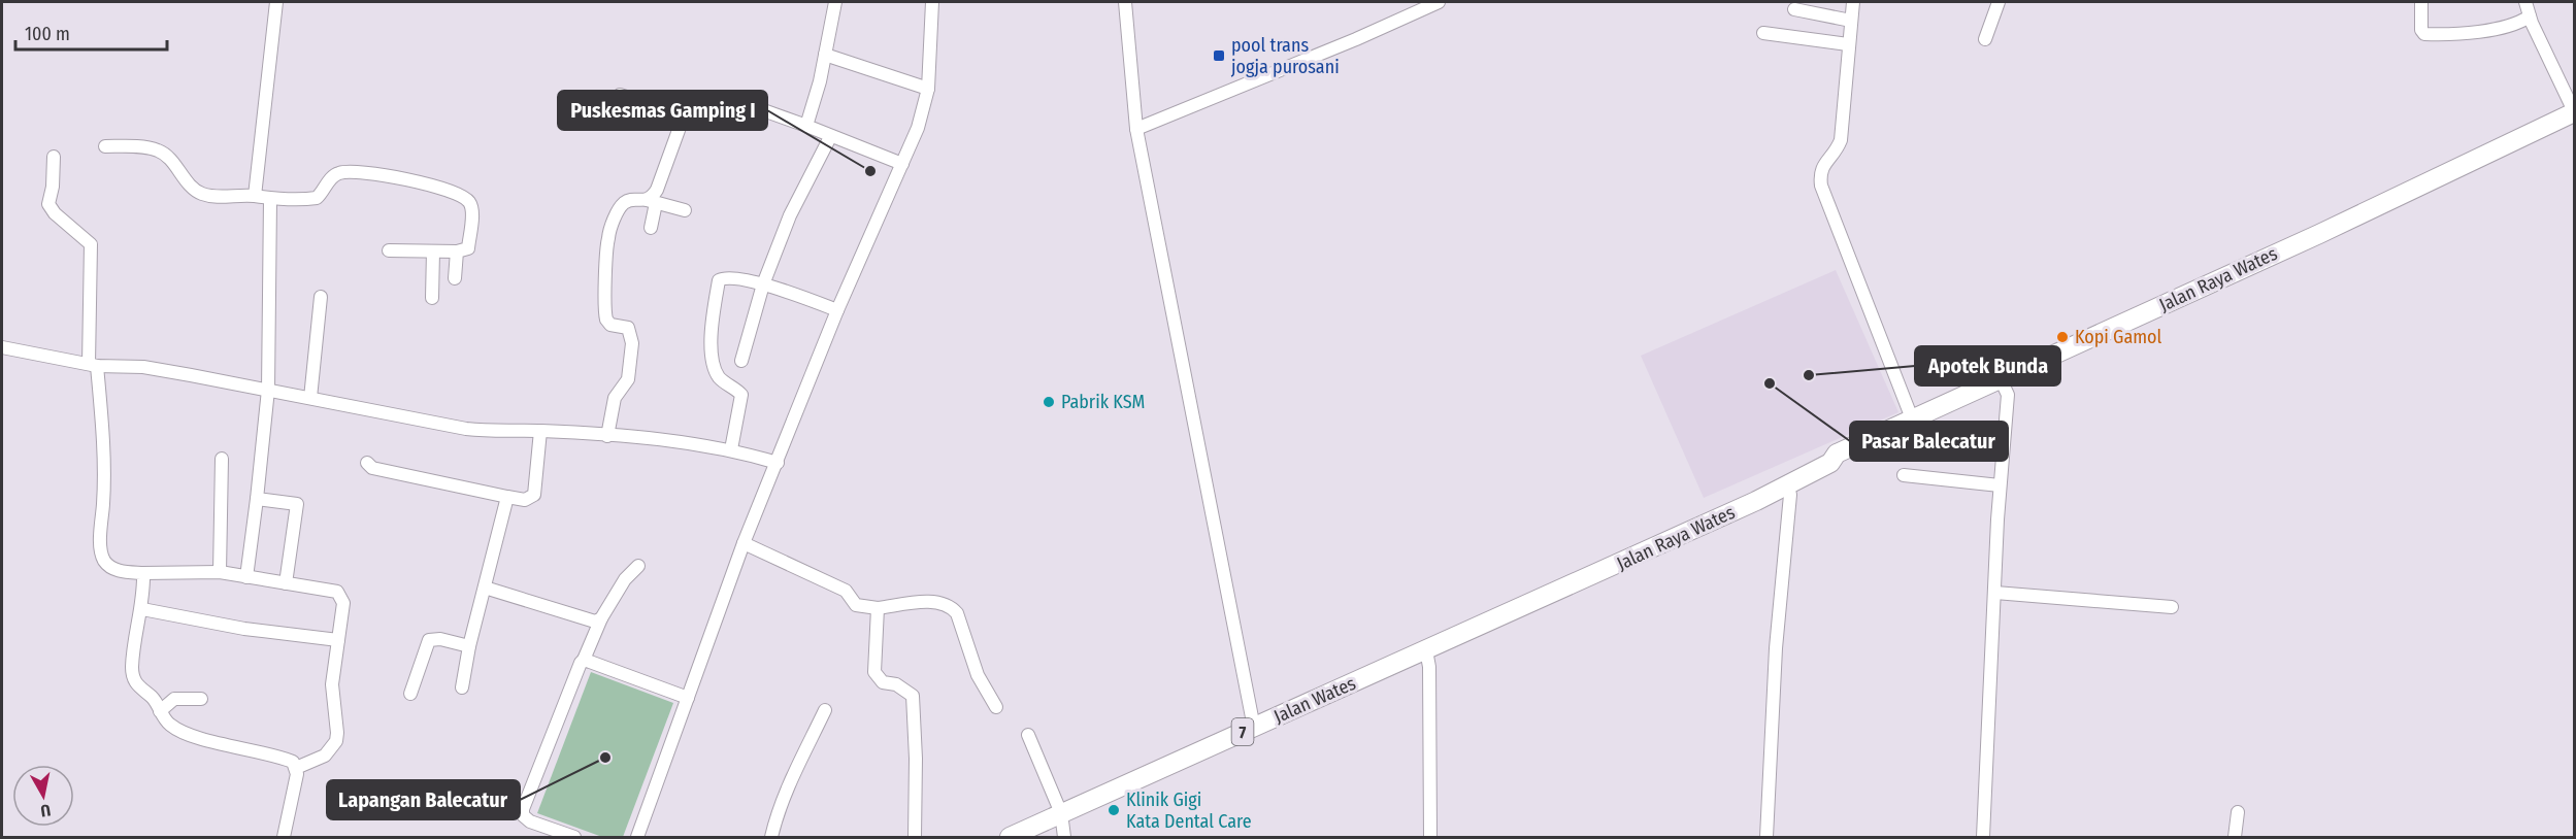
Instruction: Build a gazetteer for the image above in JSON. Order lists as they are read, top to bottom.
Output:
{
  "streets": {
    "highway": ["Jalan Raya Wates", "Jalan Wates", "7"]
  },
  "crossings": [
    ["Jalan Raya Wates", "Jalan Wates"]
  ],
  "places": {
    "transit": ["pool trans jogja purosani"],
    "other": [
      "Puskesmas Gamping I",
      "Kopi Gamol",
      "Apotek Bunda",
      "Pasar Balecatur",
      "Pabrik KSM",
      "Lapangan Balecatur",
      "Klinik Gigi Kata Dental Care"
    ]
  },
  "scale_bar": "100 m",
  "north": "bottom"
}
